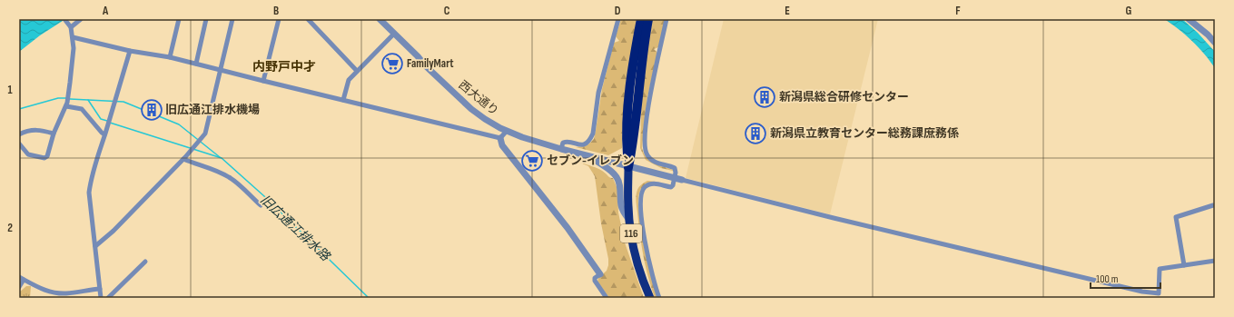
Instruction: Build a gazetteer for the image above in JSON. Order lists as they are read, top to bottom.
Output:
{
  "streets": {
    "highway": ["116"],
    "street": ["西大通り"]
  },
  "crossings": [
    ["西大通り", "116"]
  ],
  "districts": ["内野戸中才"],
  "water": ["旧広通江排水路"],
  "places": {
    "supermarket": ["FamilyMart", "セブン-イレブン"],
    "building": ["新潟県総合研修センター", "旧広通江排水機場", "新潟県立教育センター総務課庶務係"]
  },
  "scale_bar": "100 m",
  "grid": {
    "columns": [
      "A",
      "B",
      "C",
      "D",
      "E",
      "F",
      "G"
    ],
    "rows": ["1", "2"]
  }
}
